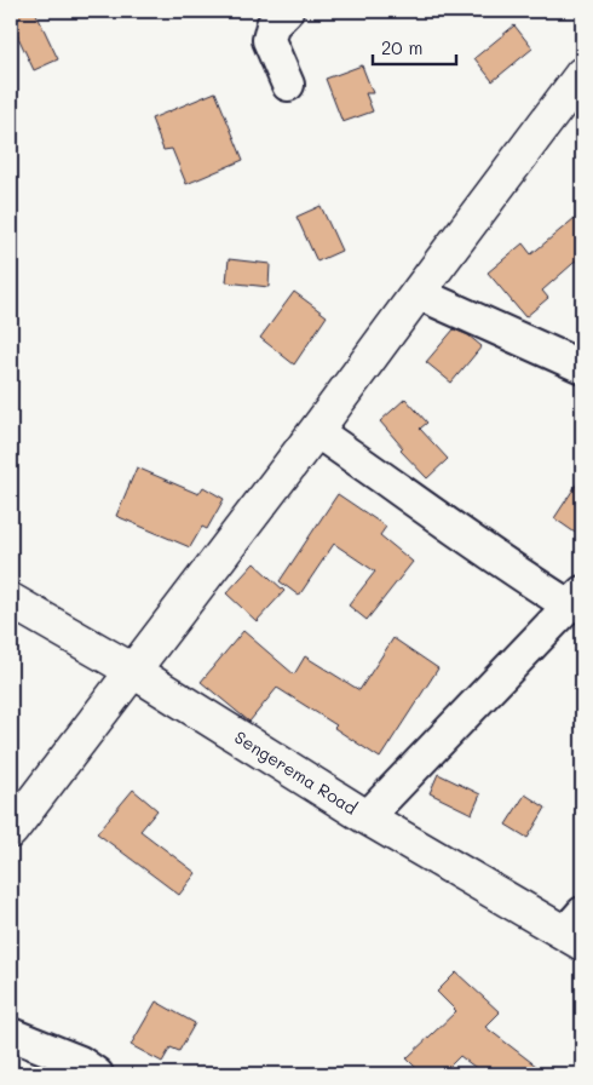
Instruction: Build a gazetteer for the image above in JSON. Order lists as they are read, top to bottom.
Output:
{
  "streets": {
    "street": ["Sengerema Road"]
  },
  "scale_bar": "20 m"
}
